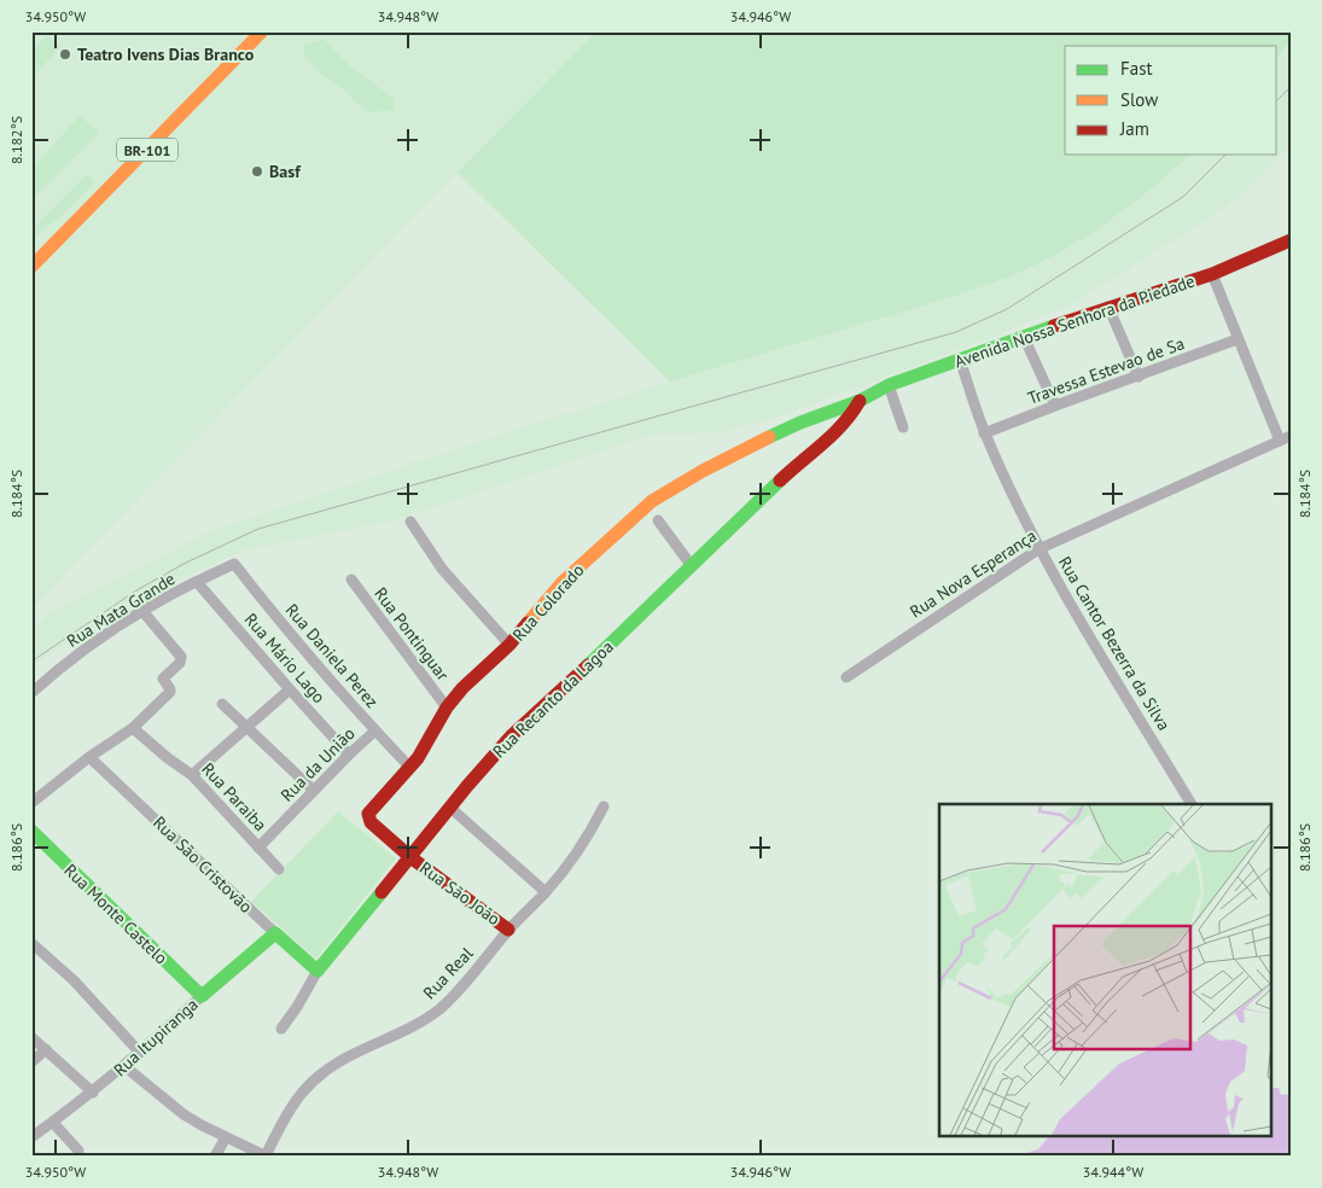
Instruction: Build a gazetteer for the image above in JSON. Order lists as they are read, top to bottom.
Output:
{
  "streets": {
    "street": [
      "BR-101",
      "Avenida Nossa Senhora da Piedade",
      "Travessa Estevao de Sa",
      "Rua Nova Esperança",
      "Rua Colorado",
      "Rua Mata Grande",
      "Rua Pontinguar",
      "Rua Cantor Bezerra da Silva",
      "Rua Daniela Perez",
      "Rua Mário Lago",
      "Rua Recanto da Lagoa",
      "Rua da União",
      "Rua Paraiba",
      "Rua São Cristovão",
      "Rua São João",
      "Rua Monte Castelo",
      "Rua Real",
      "Rua Itupiranga"
    ]
  },
  "crossings": [
    ["Avenida Nossa Senhora da Piedade", "Rua Colorado"],
    ["Avenida Nossa Senhora da Piedade", "Rua Cantor Bezerra da Silva"],
    ["Avenida Nossa Senhora da Piedade", "Rua Recanto da Lagoa"],
    ["Travessa Estevao de Sa", "Rua Cantor Bezerra da Silva"],
    ["Rua Nova Esperança", "Rua Cantor Bezerra da Silva"],
    ["Rua Colorado", "Rua Pontinguar"],
    ["Rua Colorado", "Rua Daniela Perez"],
    ["Rua Colorado", "Rua Recanto da Lagoa"],
    ["Rua Colorado", "Rua São João"],
    ["Rua Mata Grande", "Rua Daniela Perez"],
    ["Rua Mata Grande", "Rua Mário Lago"],
    ["Rua Daniela Perez", "Rua da União"],
    ["Rua Mário Lago", "Rua da União"],
    ["Rua Recanto da Lagoa", "Rua São Cristovão"],
    ["Rua Recanto da Lagoa", "Rua São João"],
    ["Rua da União", "Rua Paraiba"],
    ["Rua São Cristovão", "Rua Itupiranga"],
    ["Rua São João", "Rua Real"],
    ["Rua Monte Castelo", "Rua Itupiranga"]
  ],
  "places": ["Teatro Ivens Dias Branco", "Basf"],
  "legend": ["Fast", "Slow", "Jam"],
  "coordinates": [
    "34.950°W",
    "34.948°W",
    "34.946°W",
    "8.182°S",
    "8.184°S",
    "8.186°S",
    "34.944°W"
  ]
}
